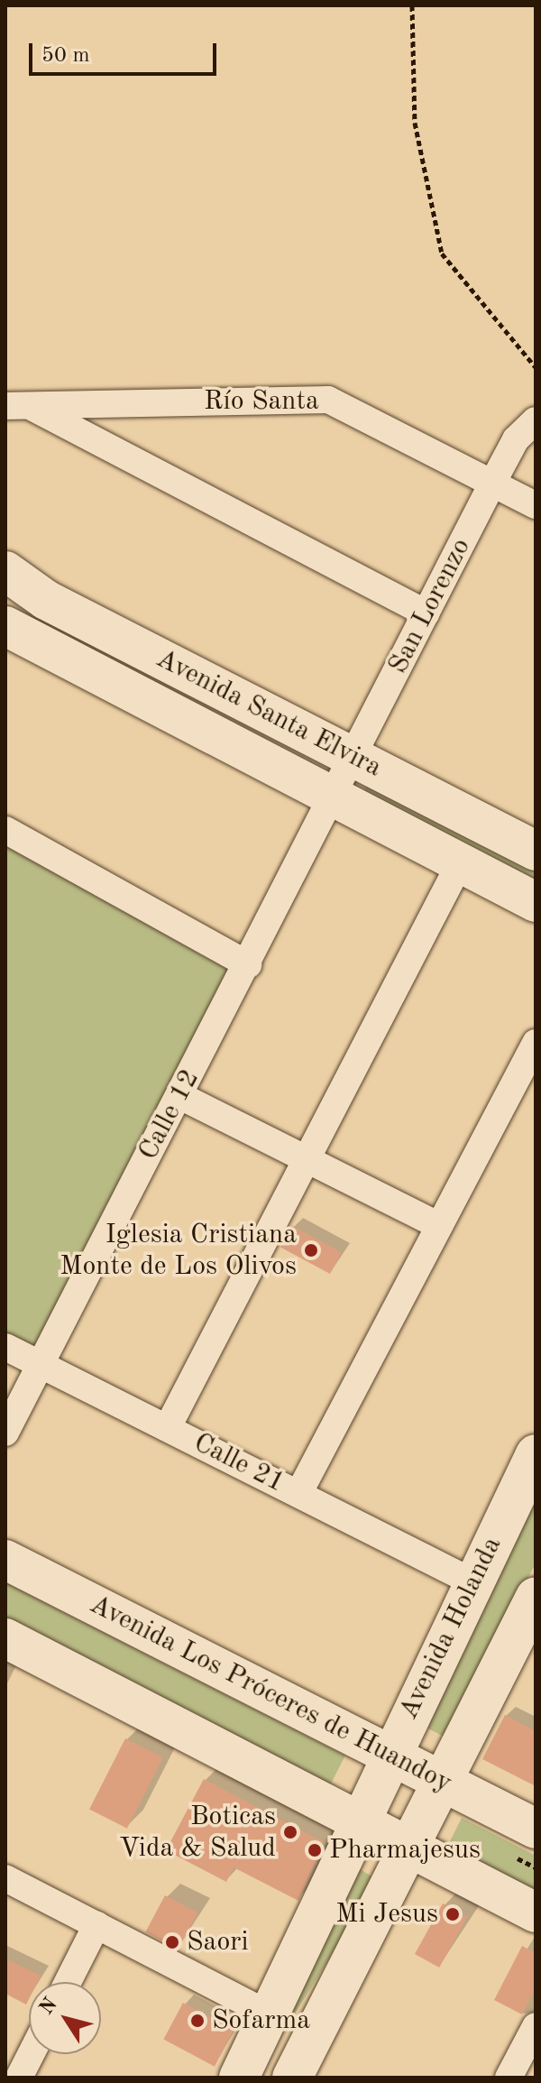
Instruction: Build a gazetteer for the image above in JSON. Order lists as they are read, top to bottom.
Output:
{
  "streets": {
    "street": [
      "Río Santa",
      "San Lorenzo",
      "Avenida Santa Elvira",
      "Calle 12",
      "Calle 21",
      "Avenida Holanda",
      "Avenida Los Próceres de Huandoy"
    ]
  },
  "crossings": [
    ["Río Santa", "San Lorenzo"],
    ["San Lorenzo", "Avenida Santa Elvira"],
    ["San Lorenzo", "Calle 12"],
    ["Avenida Santa Elvira", "Calle 12"],
    ["Calle 12", "Calle 21"],
    ["Calle 21", "Avenida Holanda"],
    ["Avenida Holanda", "Avenida Los Próceres de Huandoy"]
  ],
  "places": [
    "Iglesia Cristiana Monte de Los Olivos",
    "Boticas Vida & Salud",
    "Pharmajesus",
    "Mi Jesus",
    "Saori",
    "Sofarma"
  ],
  "scale_bar": "50 m",
  "north": "top left"
}
